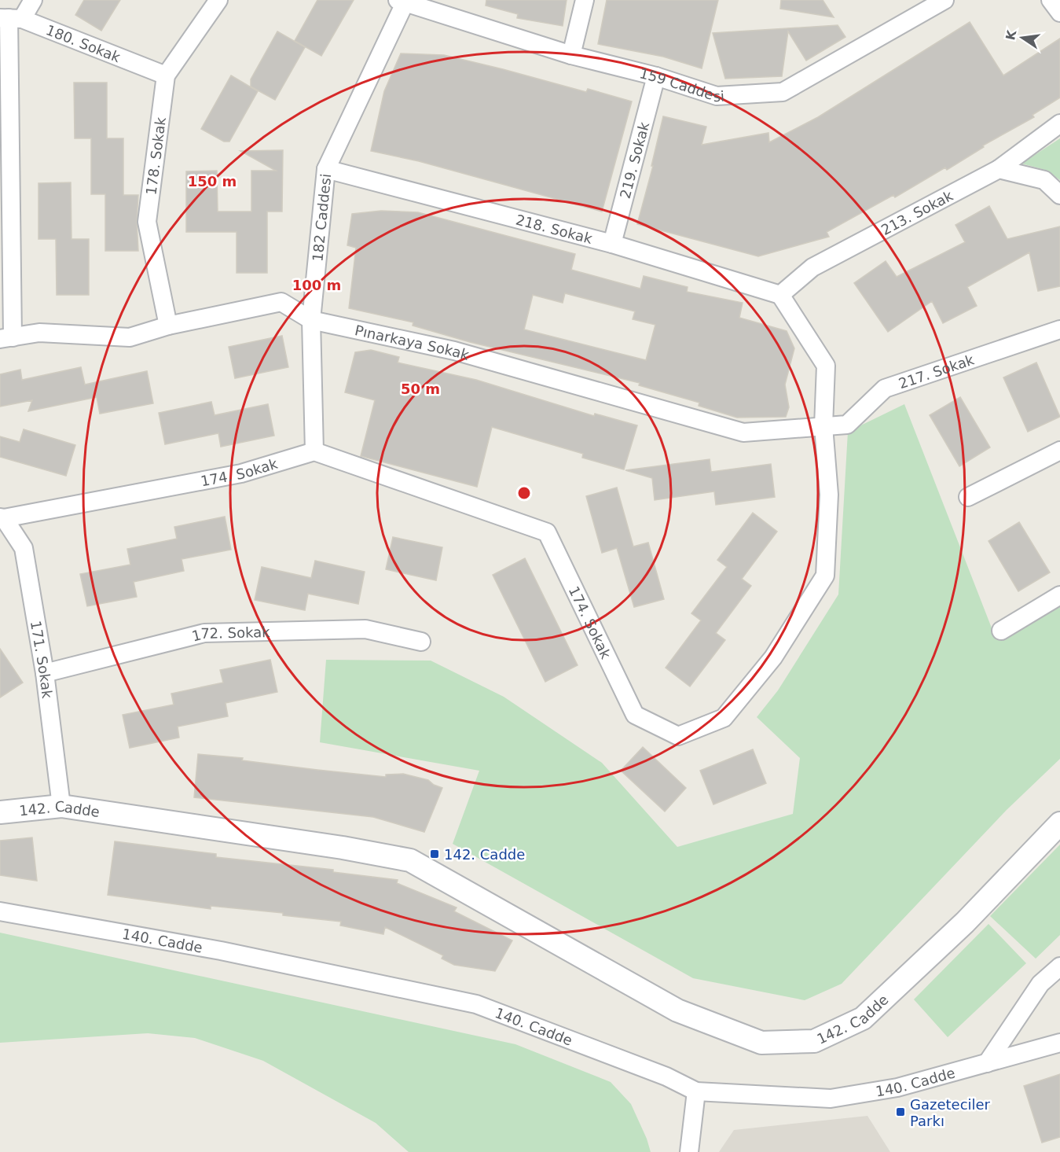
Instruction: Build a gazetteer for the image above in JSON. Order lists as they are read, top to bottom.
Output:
{
  "streets": {
    "street": [
      "180. Sokak",
      "159 Caddesi",
      "178. Sokak",
      "219. Sokak",
      "213. Sokak",
      "182 Caddesi",
      "218. Sokak",
      "Pınarkaya Sokak",
      "217. Sokak",
      "174. Sokak",
      "172. Sokak",
      "171. Sokak",
      "142. Cadde",
      "140. Cadde"
    ]
  },
  "crossings": [
    ["180. Sokak", "178. Sokak"],
    ["159 Caddesi", "219. Sokak"],
    ["159 Caddesi", "182 Caddesi"],
    ["178. Sokak", "Pınarkaya Sokak"],
    ["219. Sokak", "218. Sokak"],
    ["213. Sokak", "218. Sokak"],
    ["213. Sokak", "174. Sokak"],
    ["182 Caddesi", "218. Sokak"],
    ["182 Caddesi", "Pınarkaya Sokak"],
    ["182 Caddesi", "174. Sokak"],
    ["218. Sokak", "174. Sokak"],
    ["Pınarkaya Sokak", "217. Sokak"],
    ["Pınarkaya Sokak", "174. Sokak"],
    ["217. Sokak", "174. Sokak"],
    ["174. Sokak", "171. Sokak"],
    ["172. Sokak", "171. Sokak"],
    ["171. Sokak", "142. Cadde"]
  ],
  "places": {
    "transit": ["142. Cadde", "Gazeteciler Parkı"]
  },
  "north": "left",
  "rings": ["150 m", "100 m", "50 m"]
}
